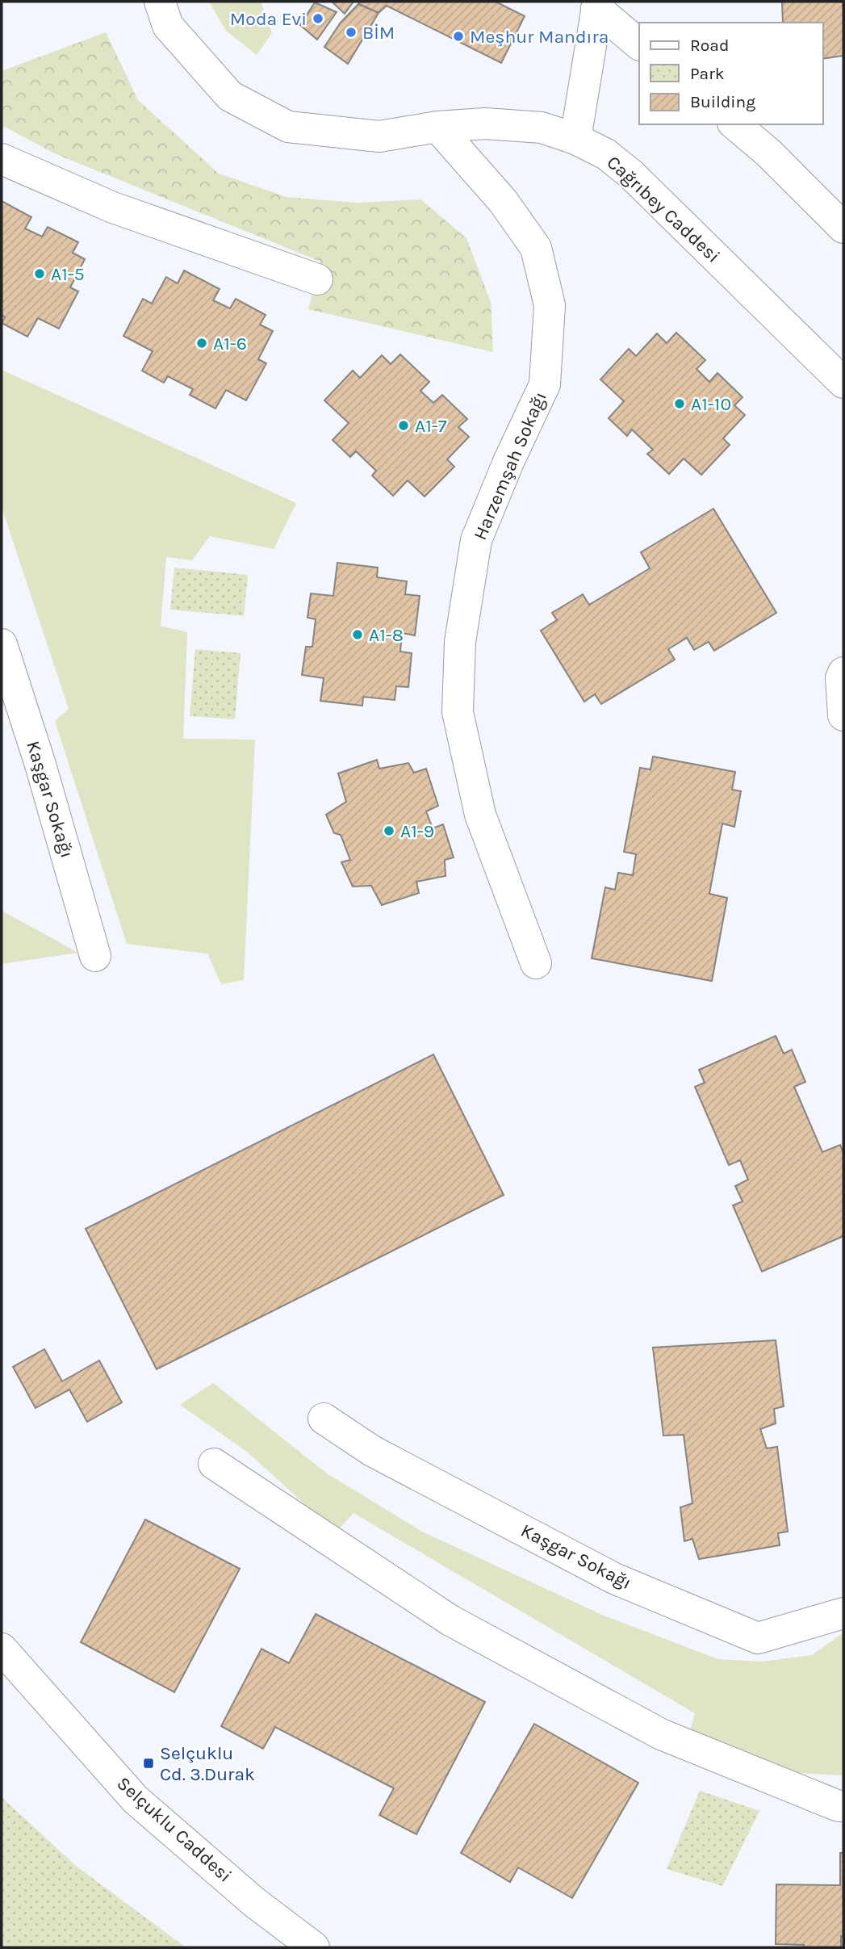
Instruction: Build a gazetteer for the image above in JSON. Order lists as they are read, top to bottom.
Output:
{
  "streets": {
    "street": [
      "Cağrıbey Caddesi",
      "Harzemşah Sokağı",
      "Kaşgar Sokağı",
      "Selçuklu Caddesi"
    ]
  },
  "crossings": [
    ["Cağrıbey Caddesi", "Harzemşah Sokağı"]
  ],
  "places": {
    "other": [
      "Moda Evi",
      "BİM",
      "Meşhur Mandıra",
      "A1-5",
      "A1-6",
      "A1-10",
      "A1-7",
      "A1-8",
      "A1-9"
    ],
    "transit": ["Selçuklu Cd. 3.Durak"]
  },
  "legend": ["Road", "Park", "Building"]
}
